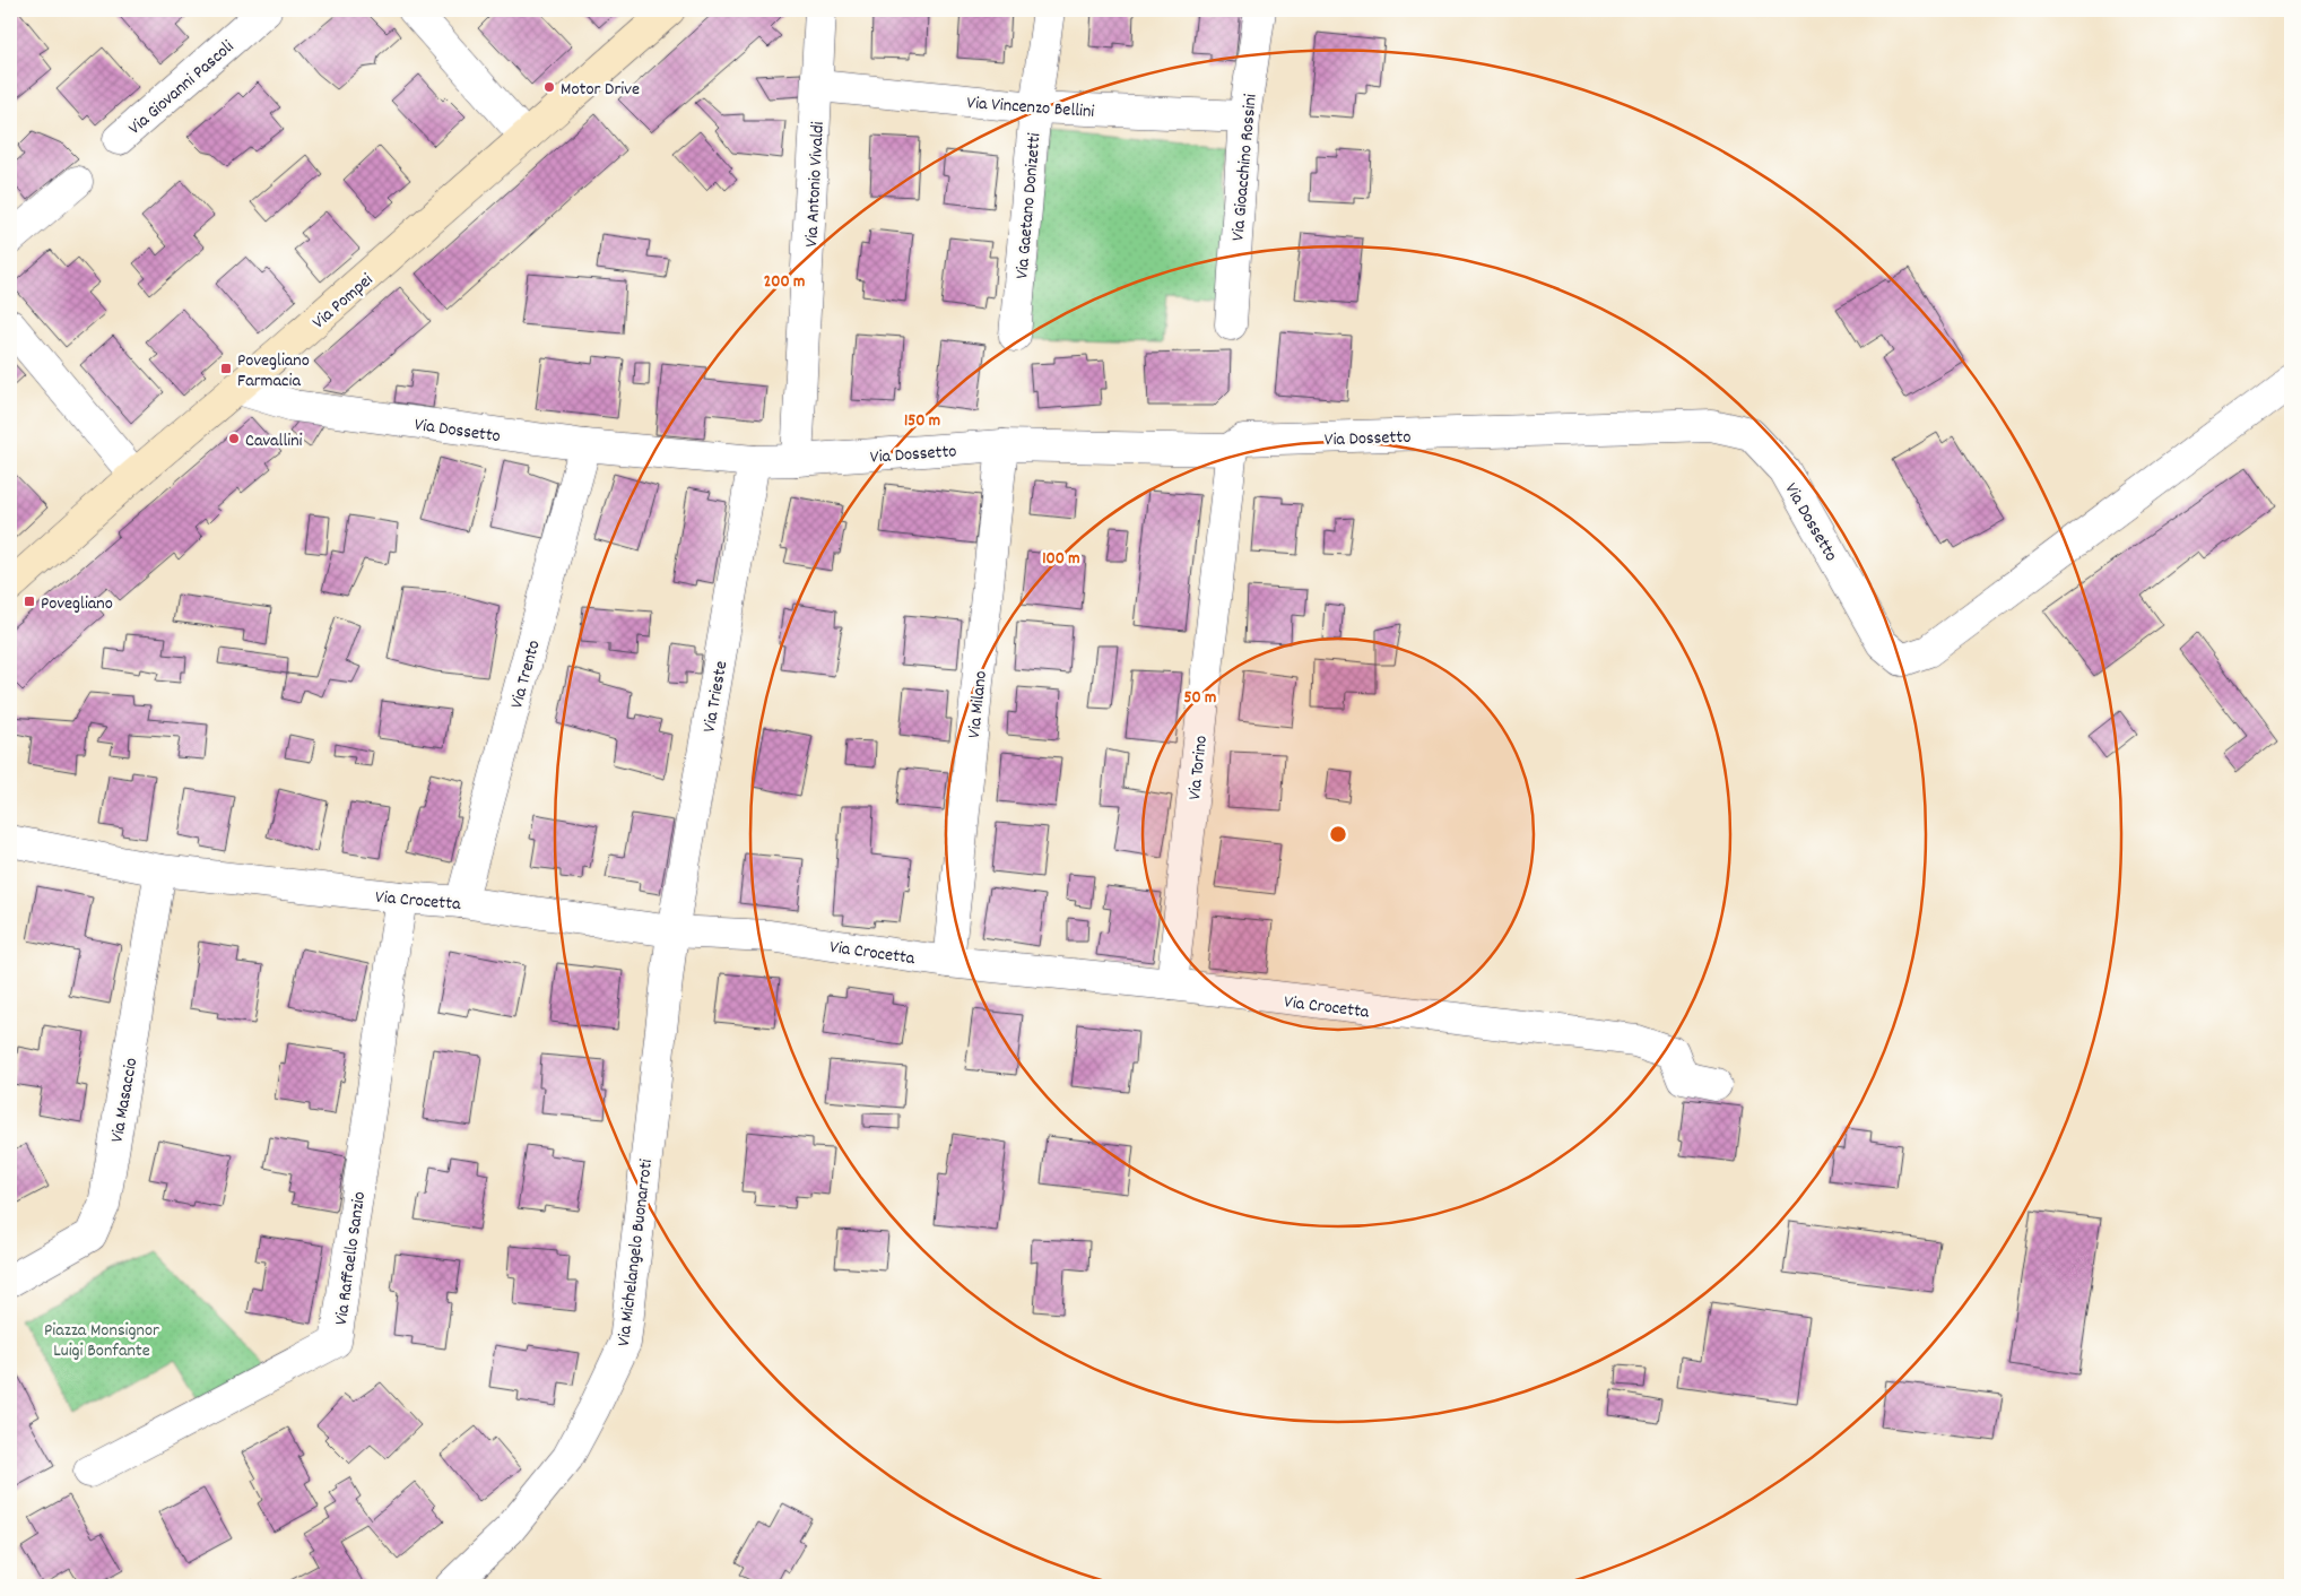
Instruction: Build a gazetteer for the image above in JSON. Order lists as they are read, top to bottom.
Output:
{
  "streets": {
    "street": [
      "Via Giovanni Pascoli",
      "Via Vincenzo Bellini",
      "Via Gioacchino Rossini",
      "Via Antonio Vivaldi",
      "Via Gaetano Donizetti",
      "Via Pompei",
      "Via Dossetto",
      "Via Trento",
      "Via Trieste",
      "Via Milano",
      "Via Torino",
      "Via Crocetta",
      "Via Masaccio",
      "Via Michelangelo Buonarroti",
      "Via Raffaello Sanzio"
    ]
  },
  "crossings": [
    ["Via Vincenzo Bellini", "Via Gioacchino Rossini"],
    ["Via Vincenzo Bellini", "Via Antonio Vivaldi"],
    ["Via Vincenzo Bellini", "Via Gaetano Donizetti"],
    ["Via Antonio Vivaldi", "Via Dossetto"],
    ["Via Pompei", "Via Dossetto"],
    ["Via Dossetto", "Via Trento"],
    ["Via Dossetto", "Via Trieste"],
    ["Via Dossetto", "Via Milano"],
    ["Via Dossetto", "Via Torino"],
    ["Via Trento", "Via Crocetta"],
    ["Via Trieste", "Via Crocetta"],
    ["Via Trieste", "Via Michelangelo Buonarroti"],
    ["Via Milano", "Via Crocetta"],
    ["Via Torino", "Via Crocetta"],
    ["Via Crocetta", "Via Masaccio"],
    ["Via Crocetta", "Via Michelangelo Buonarroti"],
    ["Via Crocetta", "Via Raffaello Sanzio"]
  ],
  "parks": ["Piazza Monsignor Luigi Bonfante"],
  "places": {
    "other": ["Motor Drive", "Cavallini"],
    "transit": ["Povegliano Farmacia", "Povegliano"]
  },
  "rings": [
    "200 m",
    "150 m",
    "100 m",
    "50 m"
  ]
}
